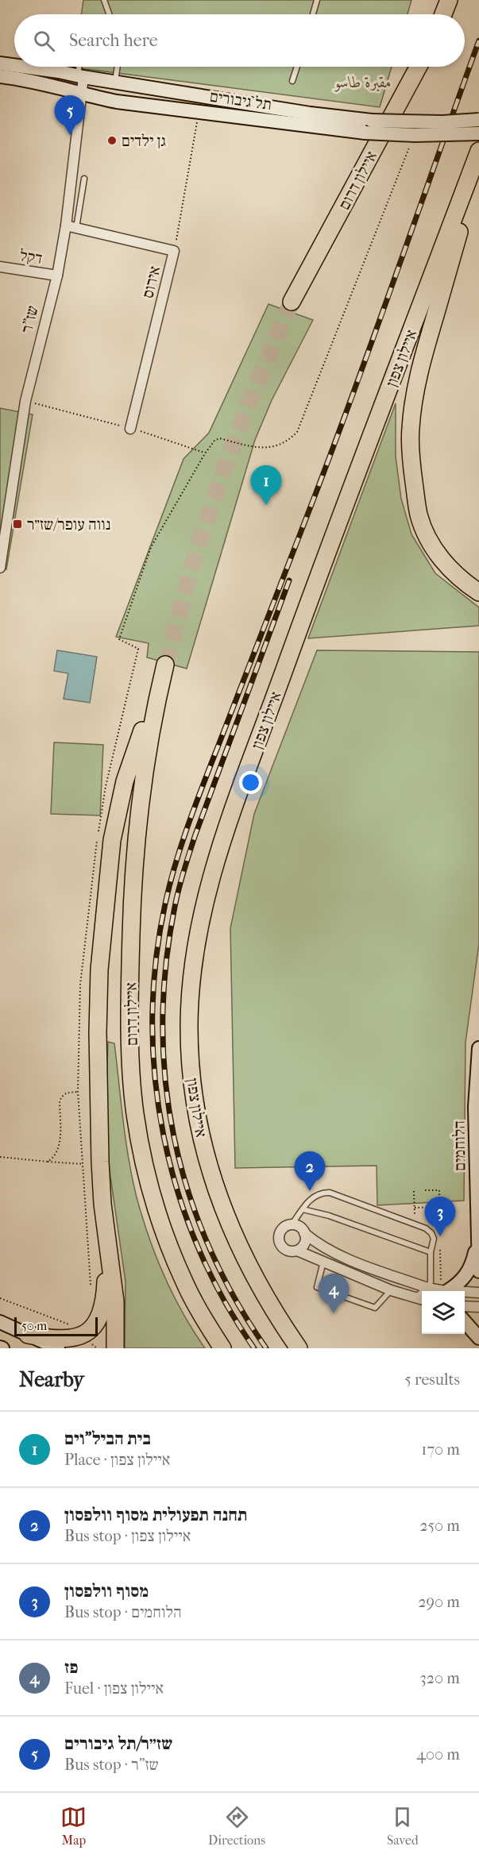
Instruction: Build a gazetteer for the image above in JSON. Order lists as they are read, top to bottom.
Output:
{
  "streets": {
    "highway": ["איילון דרום", "איילון צפון"],
    "street": [
      "תל גיבורים",
      "דקל",
      "אירוס",
      "שז\"ר",
      "הלוחמים"
    ]
  },
  "crossings": [
    ["תל גיבורים", "שז\"ר"],
    ["דקל", "שז\"ר"],
    ["אירוס", "שז\"ר"]
  ],
  "parks": ["مقبرة طاسو"],
  "places": {
    "other": ["גן ילדים"],
    "transit": ["נווה עופר/שז״ר"]
  },
  "scale_bar": "50 m",
  "page": {
    "search": "Search here",
    "pins": [
      "5",
      "1",
      "2",
      "3",
      "4"
    ],
    "scale": "50 m",
    "heading": ["Nearby", "5 results"],
    "list": [
      {
        "mark": "1",
        "name": "בית הביל\"וים",
        "note": "Place · איילון צפון",
        "value": "170 m"
      },
      {
        "mark": "2",
        "name": "תחנה תפעולית מסוף וולפסון",
        "note": "Bus stop · איילון צפון",
        "value": "250 m"
      },
      {
        "mark": "3",
        "name": "מסוף וולפסון",
        "note": "Bus stop · הלוחמים",
        "value": "290 m"
      },
      {
        "mark": "4",
        "name": "פז",
        "note": "Fuel · איילון צפון",
        "value": "320 m"
      },
      {
        "mark": "5",
        "name": "שז״ר/תל גיבורים",
        "note": "Bus stop · שז\"ר",
        "value": "400 m"
      }
    ],
    "nav": ["Map", "Directions", "Saved"]
  }
}
